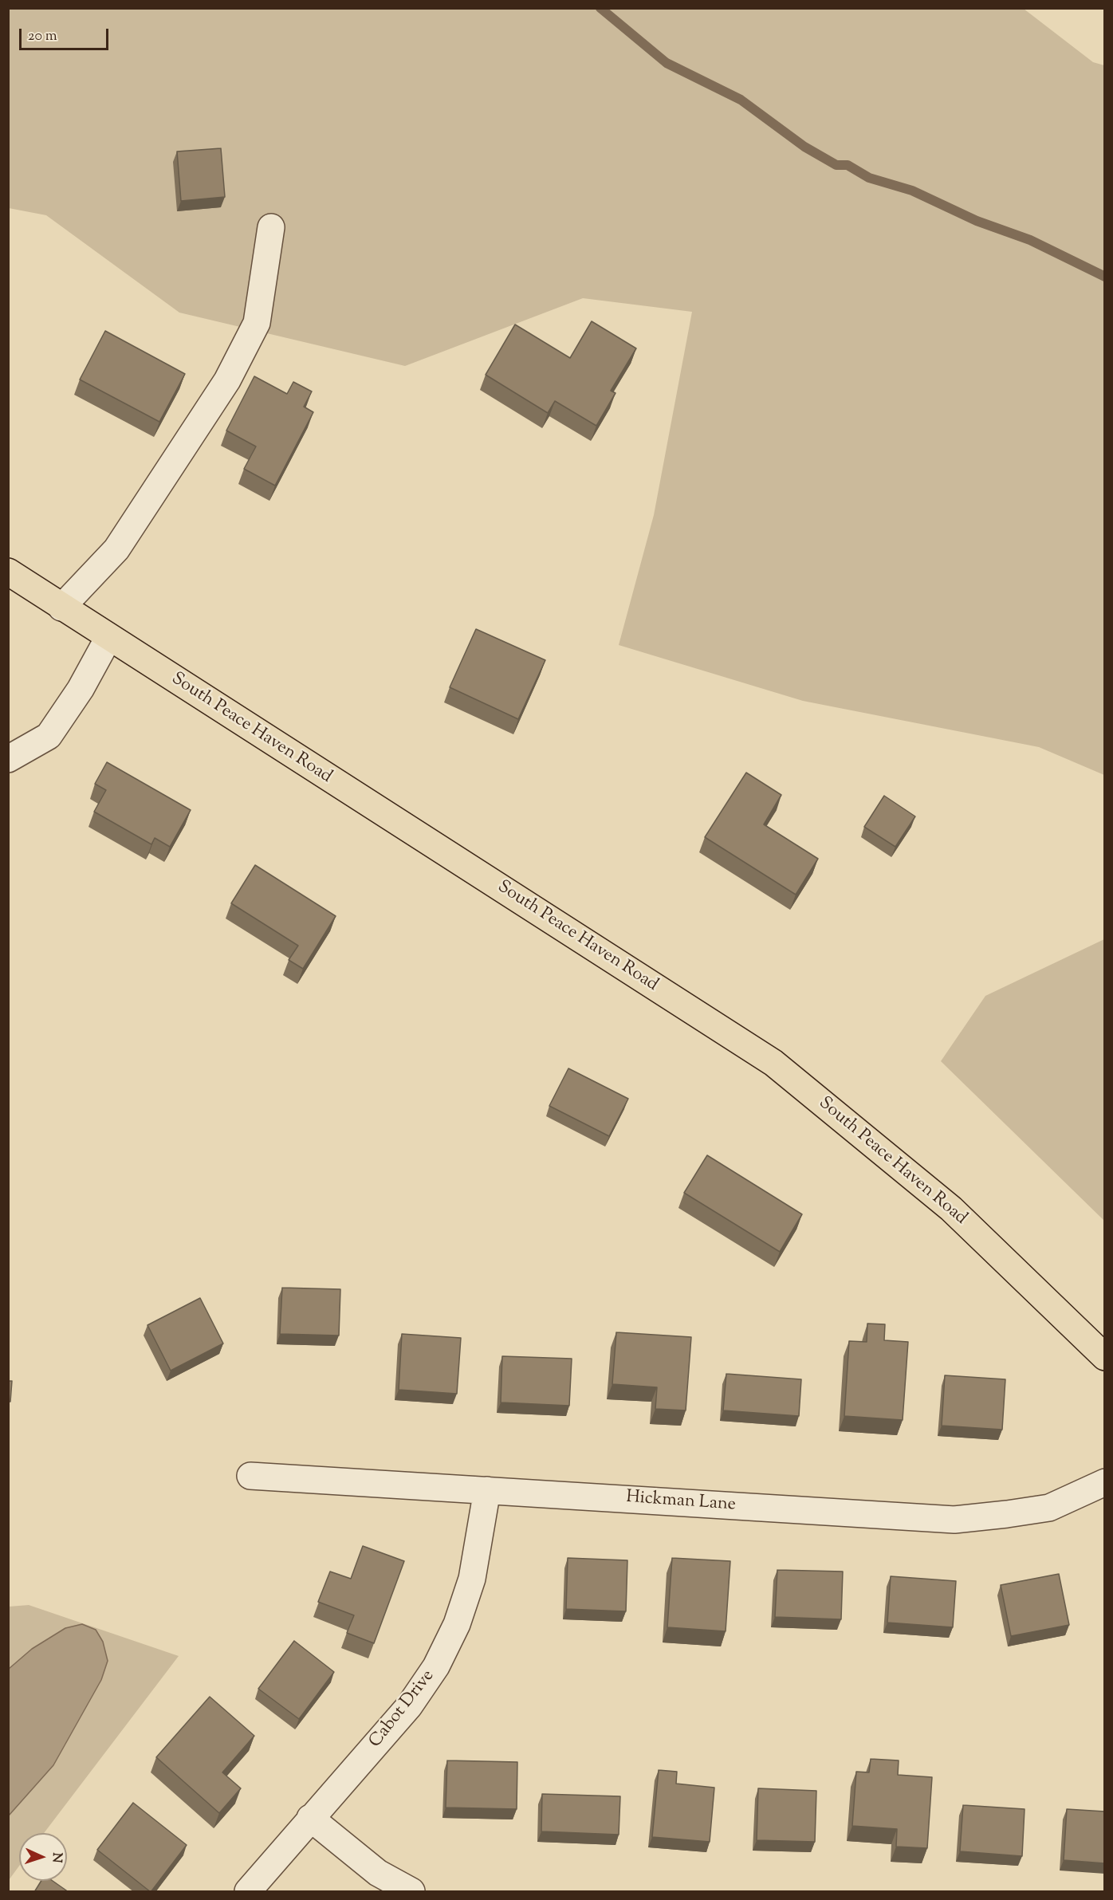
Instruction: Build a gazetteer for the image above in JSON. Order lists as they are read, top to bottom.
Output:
{
  "streets": {
    "main road": ["South Peace Haven Road"],
    "street": ["Hickman Lane", "Cabot Drive"]
  },
  "crossings": [
    ["Hickman Lane", "Cabot Drive"]
  ],
  "scale_bar": "20 m",
  "north": "right"
}
